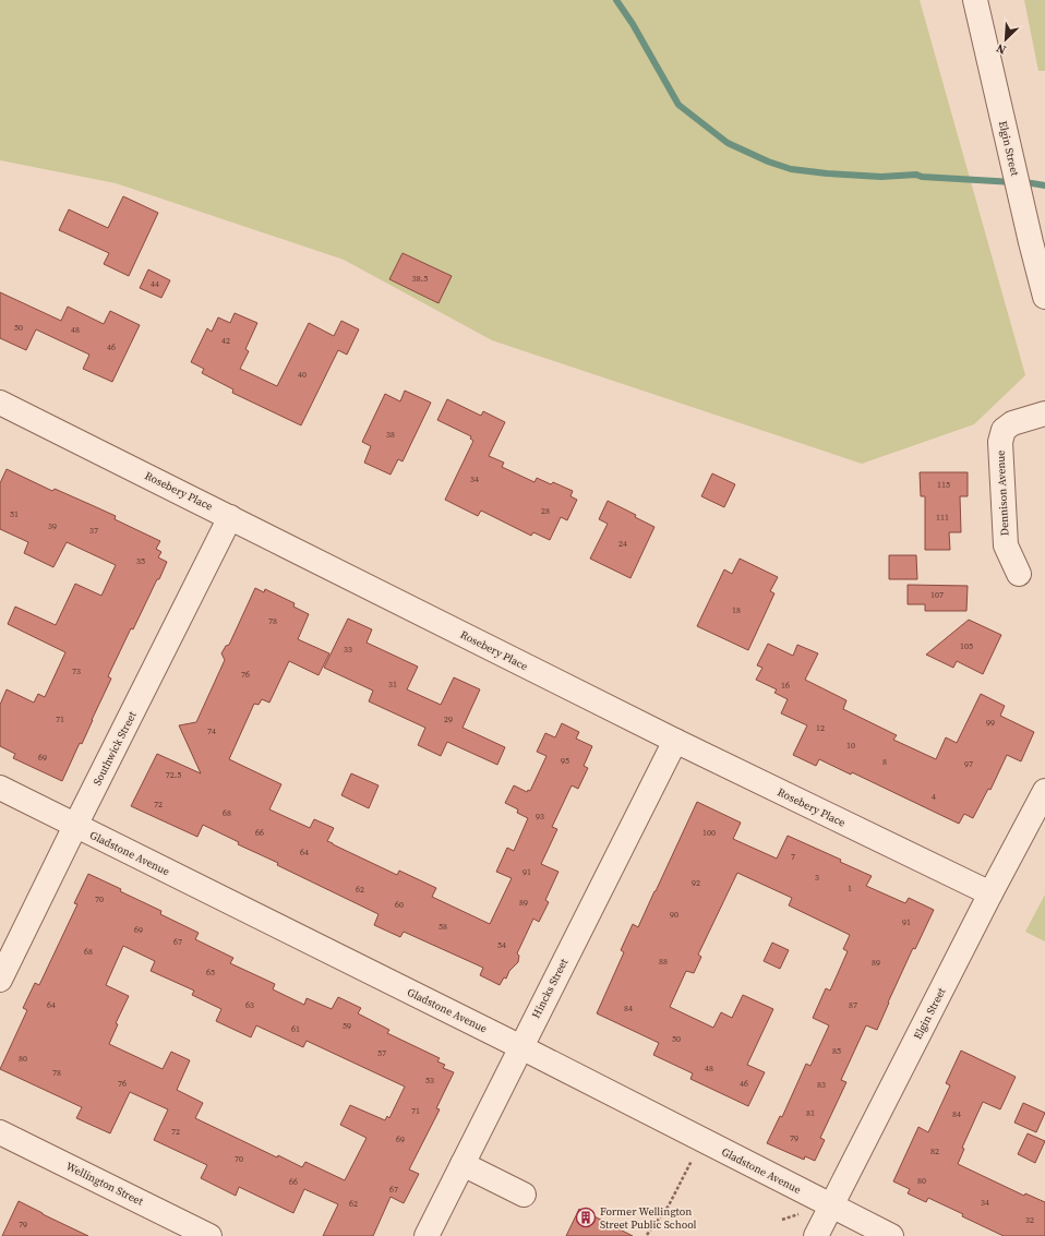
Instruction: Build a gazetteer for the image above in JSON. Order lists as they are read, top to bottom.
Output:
{
  "streets": {
    "street": [
      "Elgin Street",
      "Rosebery Place",
      "Dennison Avenue",
      "Southwick Street",
      "Gladstone Avenue",
      "Hincks Street",
      "Wellington Street"
    ]
  },
  "crossings": [
    ["Elgin Street", "Rosebery Place"],
    ["Elgin Street", "Gladstone Avenue"],
    ["Rosebery Place", "Southwick Street"],
    ["Rosebery Place", "Hincks Street"],
    ["Southwick Street", "Gladstone Avenue"],
    ["Gladstone Avenue", "Hincks Street"]
  ],
  "places": {
    "building": ["Former Wellington Street Public School"]
  },
  "house_numbers": [
    "38.5",
    "44",
    "50",
    "48",
    "42",
    "46",
    "40",
    "38",
    "34",
    "115",
    "28",
    "51",
    "111",
    "39",
    "37",
    "24",
    "35",
    "107",
    "18",
    "78",
    "105",
    "33",
    "73",
    "76",
    "31",
    "16",
    "71",
    "29",
    "99",
    "12",
    "74",
    "10",
    "69",
    "95",
    "8",
    "97",
    "72.5",
    "4",
    "72",
    "68",
    "93",
    "66",
    "100",
    "64",
    "7",
    "91",
    "3",
    "92",
    "1",
    "62",
    "70",
    "89",
    "60",
    "90",
    "91",
    "58",
    "69",
    "67",
    "54",
    "68",
    "88",
    "89",
    "65",
    "64",
    "63",
    "87",
    "84",
    "59",
    "61",
    "50",
    "85",
    "57",
    "80",
    "48",
    "78",
    "53",
    "76",
    "46",
    "83",
    "71",
    "81",
    "84",
    "72",
    "79",
    "69",
    "82",
    "70",
    "80",
    "66",
    "67",
    "34",
    "62",
    "32",
    "79"
  ],
  "north": "bottom left"
}
